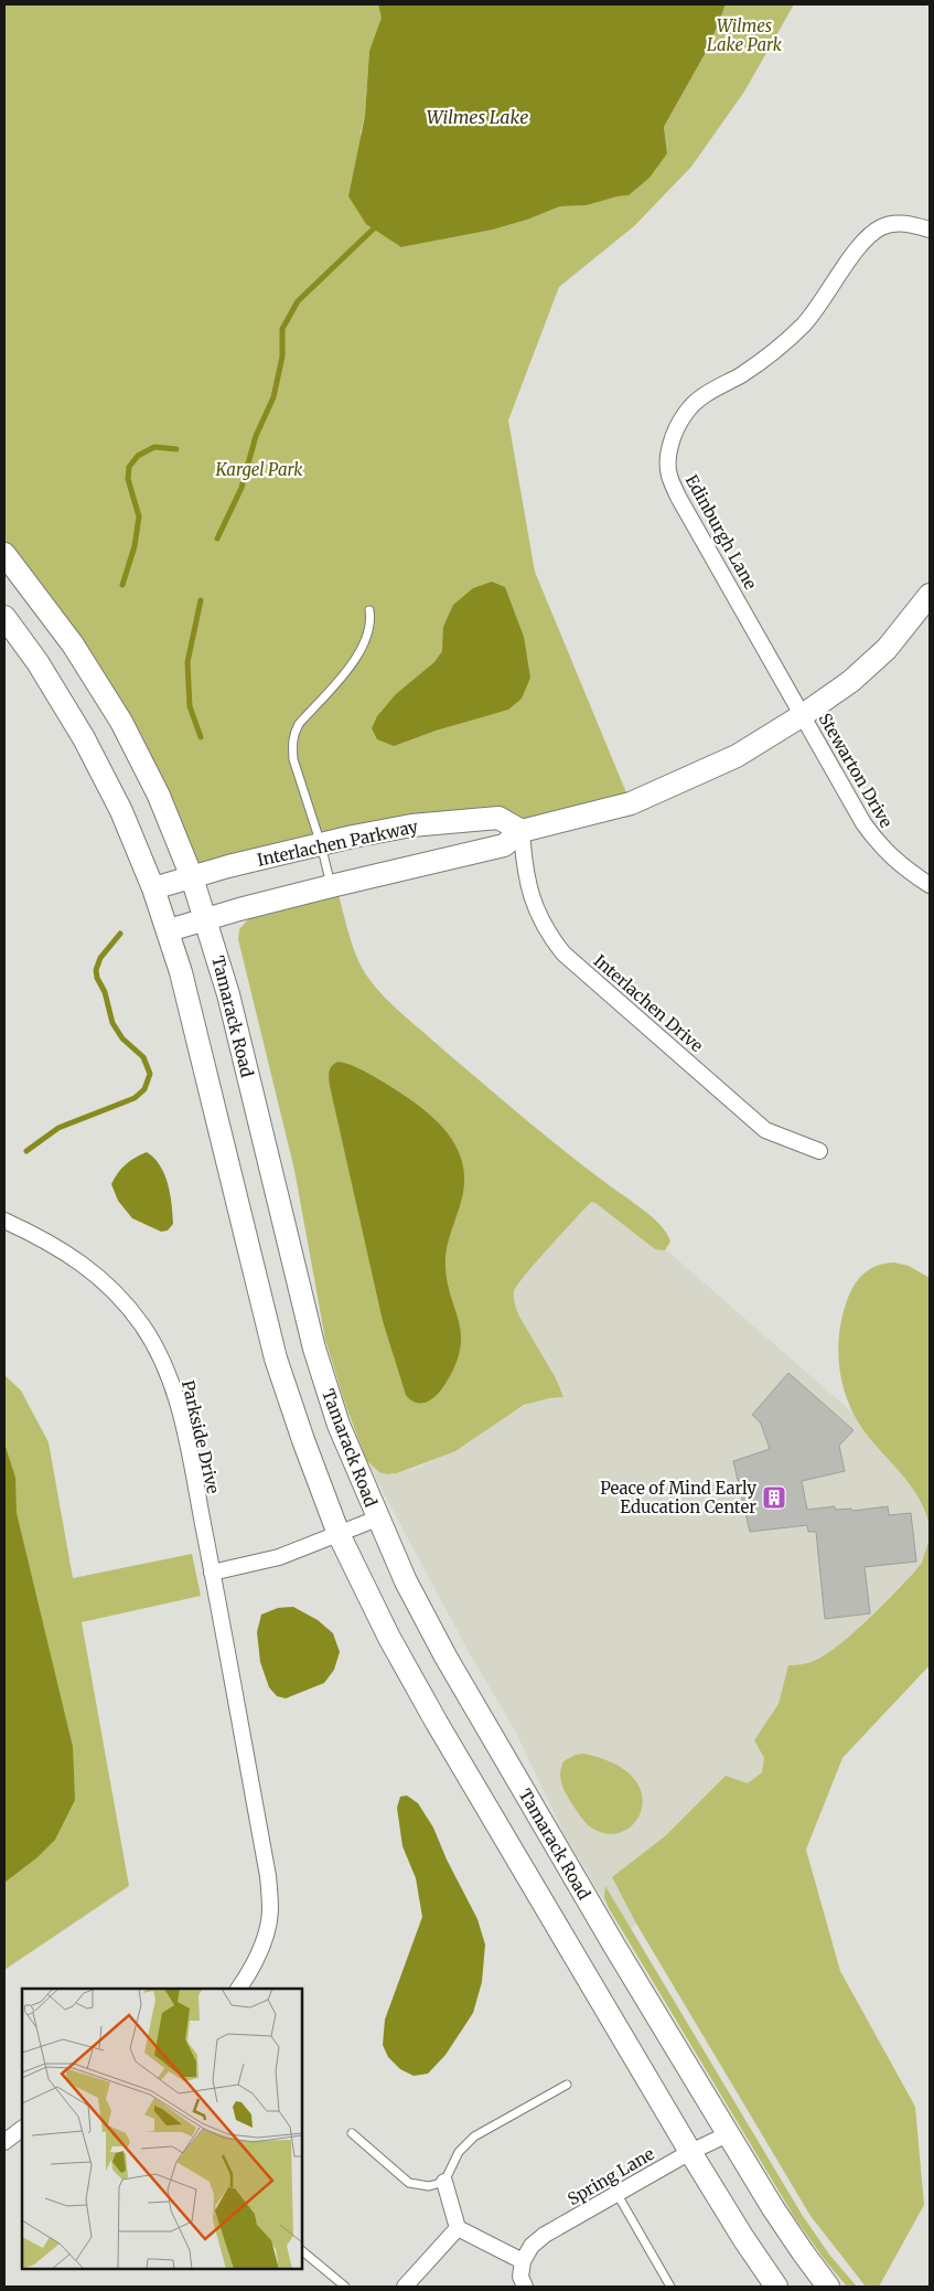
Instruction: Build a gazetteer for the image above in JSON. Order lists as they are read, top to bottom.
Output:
{
  "streets": {
    "street": [
      "Edinburgh Lane",
      "Stewarton Drive",
      "Interlachen Parkway",
      "Interlachen Drive",
      "Tamarack Road",
      "Parkside Drive",
      "Spring Lane"
    ]
  },
  "crossings": [
    ["Edinburgh Lane", "Stewarton Drive"],
    ["Interlachen Parkway", "Interlachen Drive"],
    ["Interlachen Parkway", "Tamarack Road"],
    ["Tamarack Road", "Spring Lane"]
  ],
  "water": ["Wilmes Lake"],
  "parks": ["Wilmes Lake Park", "Kargel Park"],
  "places": {
    "building": ["Peace of Mind Early Education Center"]
  }
}
